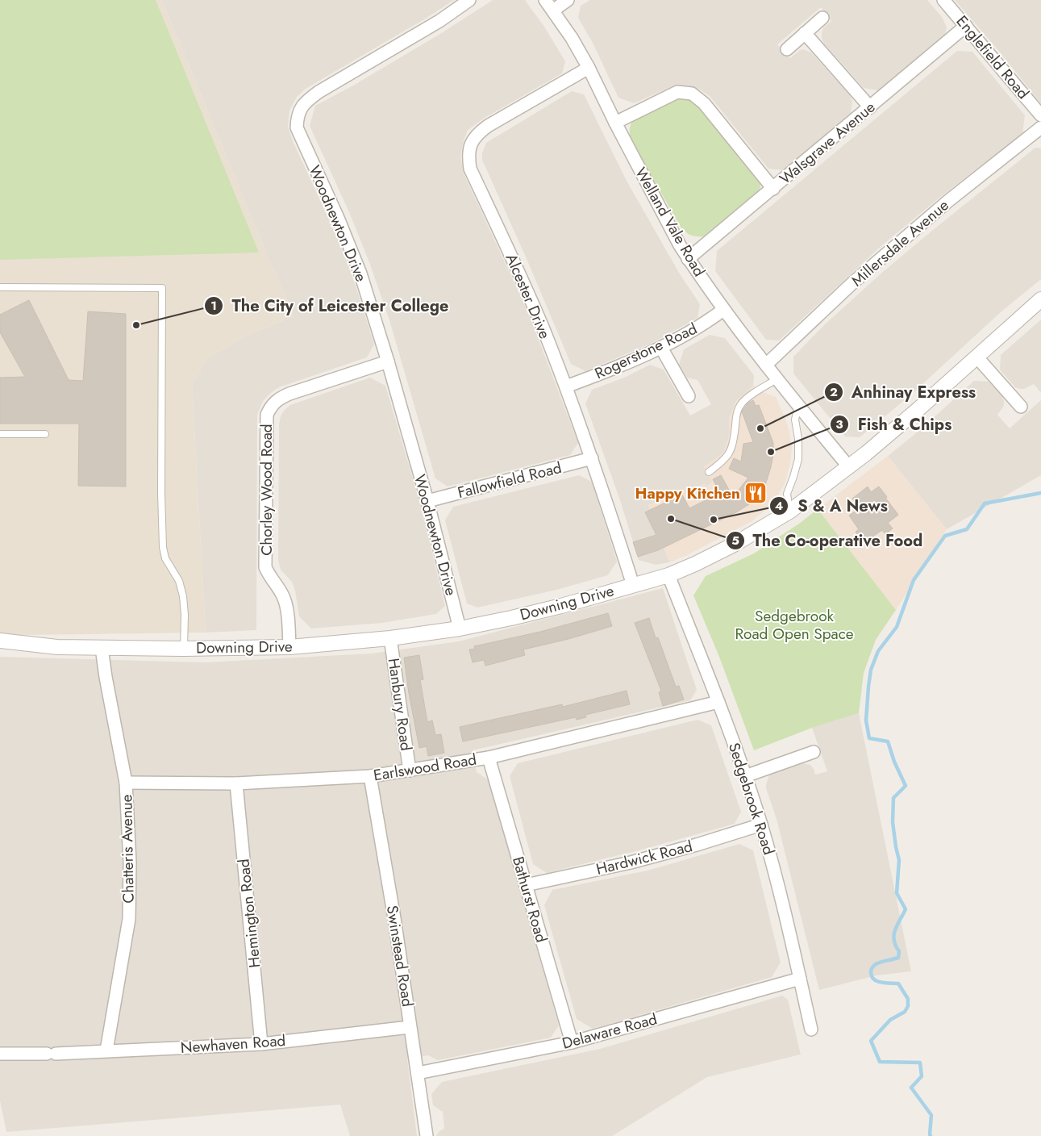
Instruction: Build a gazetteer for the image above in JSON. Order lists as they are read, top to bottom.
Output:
{
  "streets": {
    "street": [
      "Englefield Road",
      "Walsgrave Avenue",
      "Welland Vale Road",
      "Woodnewton Drive",
      "Millersdale Avenue",
      "Alcester Drive",
      "Rogerstone Road",
      "Fallowfield Road",
      "Chorley Wood Road",
      "Downing Drive",
      "Hanbury Road",
      "Earlswood Road",
      "Sedgebrook Road",
      "Chatteris Avenue",
      "Hardwick Road",
      "Bathurst Road",
      "Hemington Road",
      "Swinstead Road",
      "Delaware Road",
      "Newhaven Road"
    ]
  },
  "crossings": [
    ["Englefield Road", "Walsgrave Avenue"],
    ["Walsgrave Avenue", "Welland Vale Road"],
    ["Welland Vale Road", "Millersdale Avenue"],
    ["Welland Vale Road", "Alcester Drive"],
    ["Welland Vale Road", "Rogerstone Road"],
    ["Welland Vale Road", "Downing Drive"],
    ["Woodnewton Drive", "Fallowfield Road"],
    ["Woodnewton Drive", "Chorley Wood Road"],
    ["Woodnewton Drive", "Downing Drive"],
    ["Alcester Drive", "Rogerstone Road"],
    ["Alcester Drive", "Fallowfield Road"],
    ["Alcester Drive", "Downing Drive"],
    ["Chorley Wood Road", "Downing Drive"],
    ["Downing Drive", "Hanbury Road"],
    ["Downing Drive", "Sedgebrook Road"],
    ["Downing Drive", "Chatteris Avenue"],
    ["Hanbury Road", "Earlswood Road"],
    ["Earlswood Road", "Sedgebrook Road"],
    ["Earlswood Road", "Chatteris Avenue"],
    ["Earlswood Road", "Bathurst Road"],
    ["Earlswood Road", "Hemington Road"],
    ["Earlswood Road", "Swinstead Road"],
    ["Sedgebrook Road", "Hardwick Road"],
    ["Sedgebrook Road", "Delaware Road"],
    ["Chatteris Avenue", "Newhaven Road"],
    ["Hardwick Road", "Bathurst Road"],
    ["Bathurst Road", "Delaware Road"],
    ["Hemington Road", "Newhaven Road"],
    ["Swinstead Road", "Delaware Road"],
    ["Swinstead Road", "Newhaven Road"]
  ],
  "parks": ["Sedgebrook Road Open Space"],
  "places": {
    "other": [
      "The City of Leicester College",
      "Anhinay Express",
      "Fish & Chips",
      "The Co-operative Food",
      "S & A News"
    ],
    "restaurant": ["Happy Kitchen"]
  }
}
